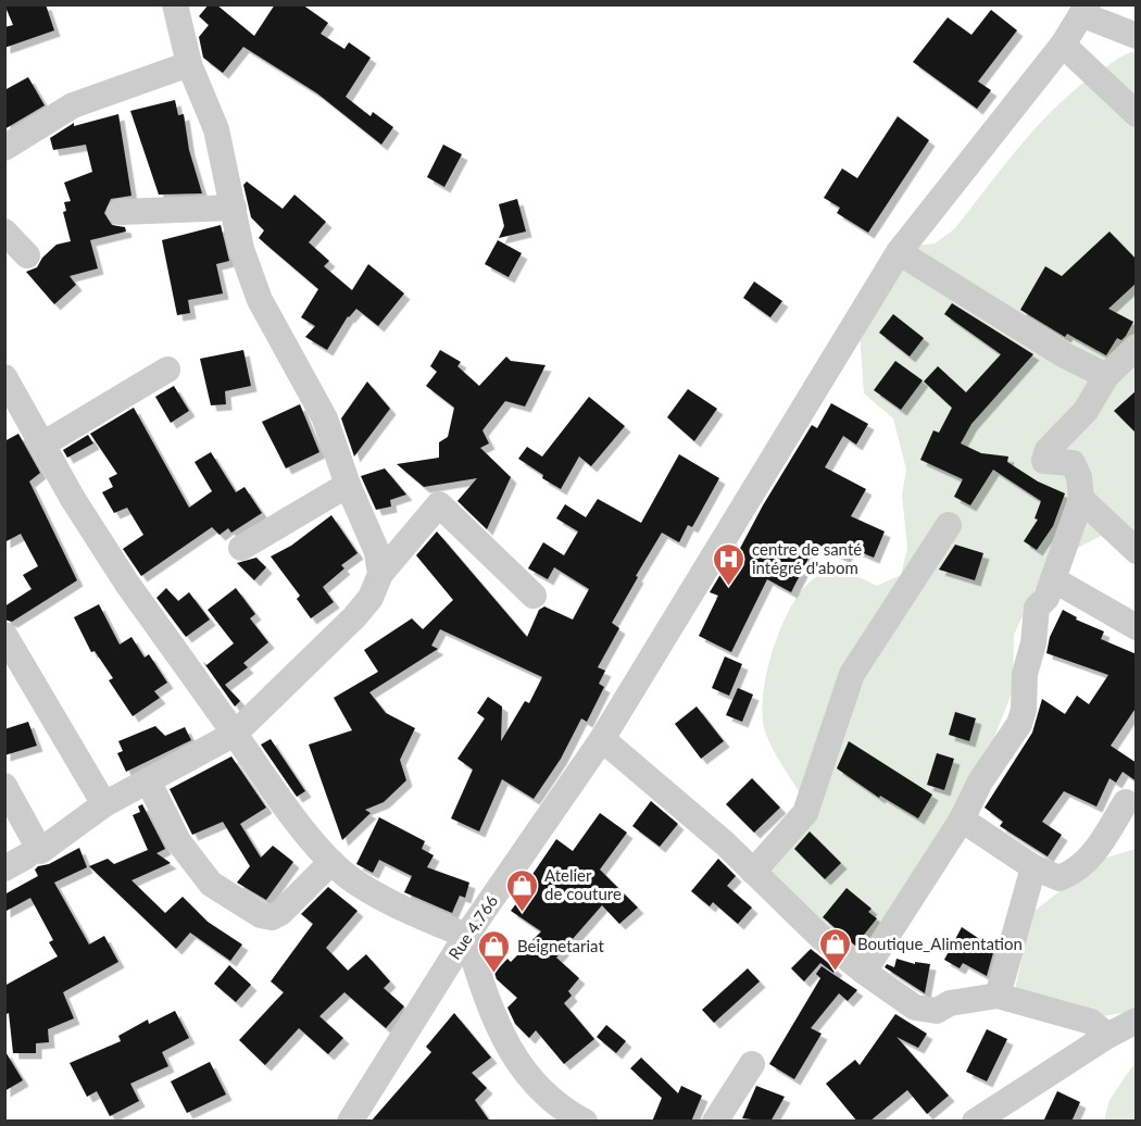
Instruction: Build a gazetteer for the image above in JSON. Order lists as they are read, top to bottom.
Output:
{
  "streets": {
    "street": ["Rue 4.766"]
  },
  "places": {
    "hospital": ["centre de santé intégré d'abom"],
    "shop": ["Atelier de couture", "Boutique_Alimentation", "Beignetariat"]
  }
}
